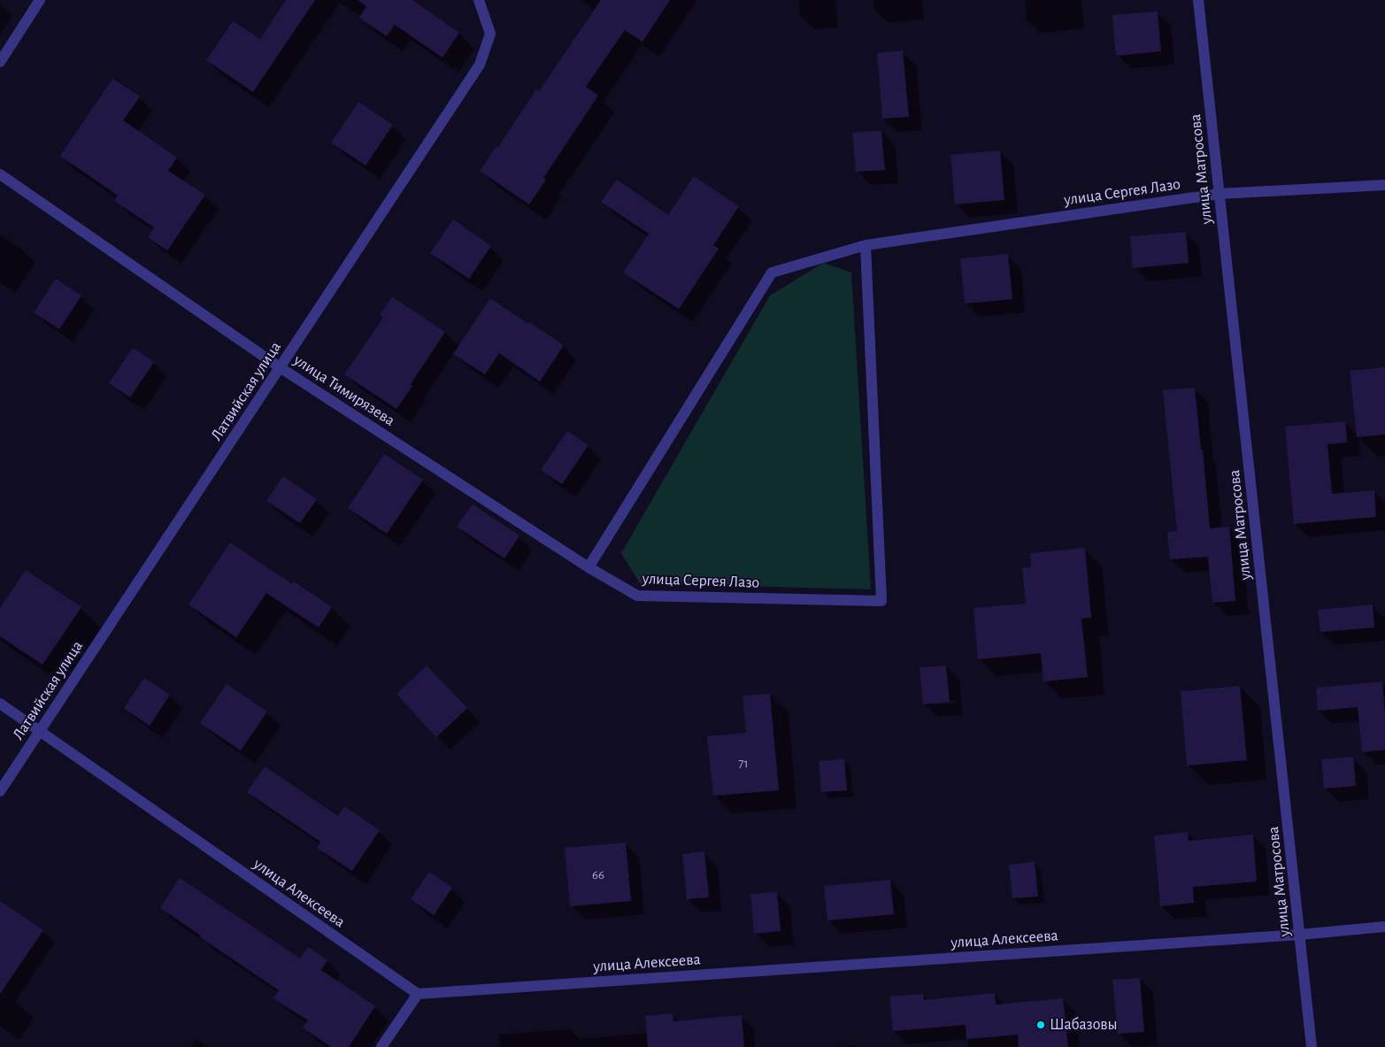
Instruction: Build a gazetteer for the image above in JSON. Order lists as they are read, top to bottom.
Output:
{
  "streets": {
    "street": [
      "улица Матросова",
      "улица Сергея Лазо",
      "улица Тимирязева",
      "Латвийская улица",
      "улица Алексеева"
    ]
  },
  "crossings": [
    ["улица Матросова", "улица Сергея Лазо"],
    ["улица Матросова", "улица Алексеева"],
    ["улица Сергея Лазо", "улица Тимирязева"],
    ["улица Тимирязева", "Латвийская улица"],
    ["Латвийская улица", "улица Алексеева"]
  ],
  "places": ["Шабазовы"],
  "house_numbers": ["71", "66"]
}
